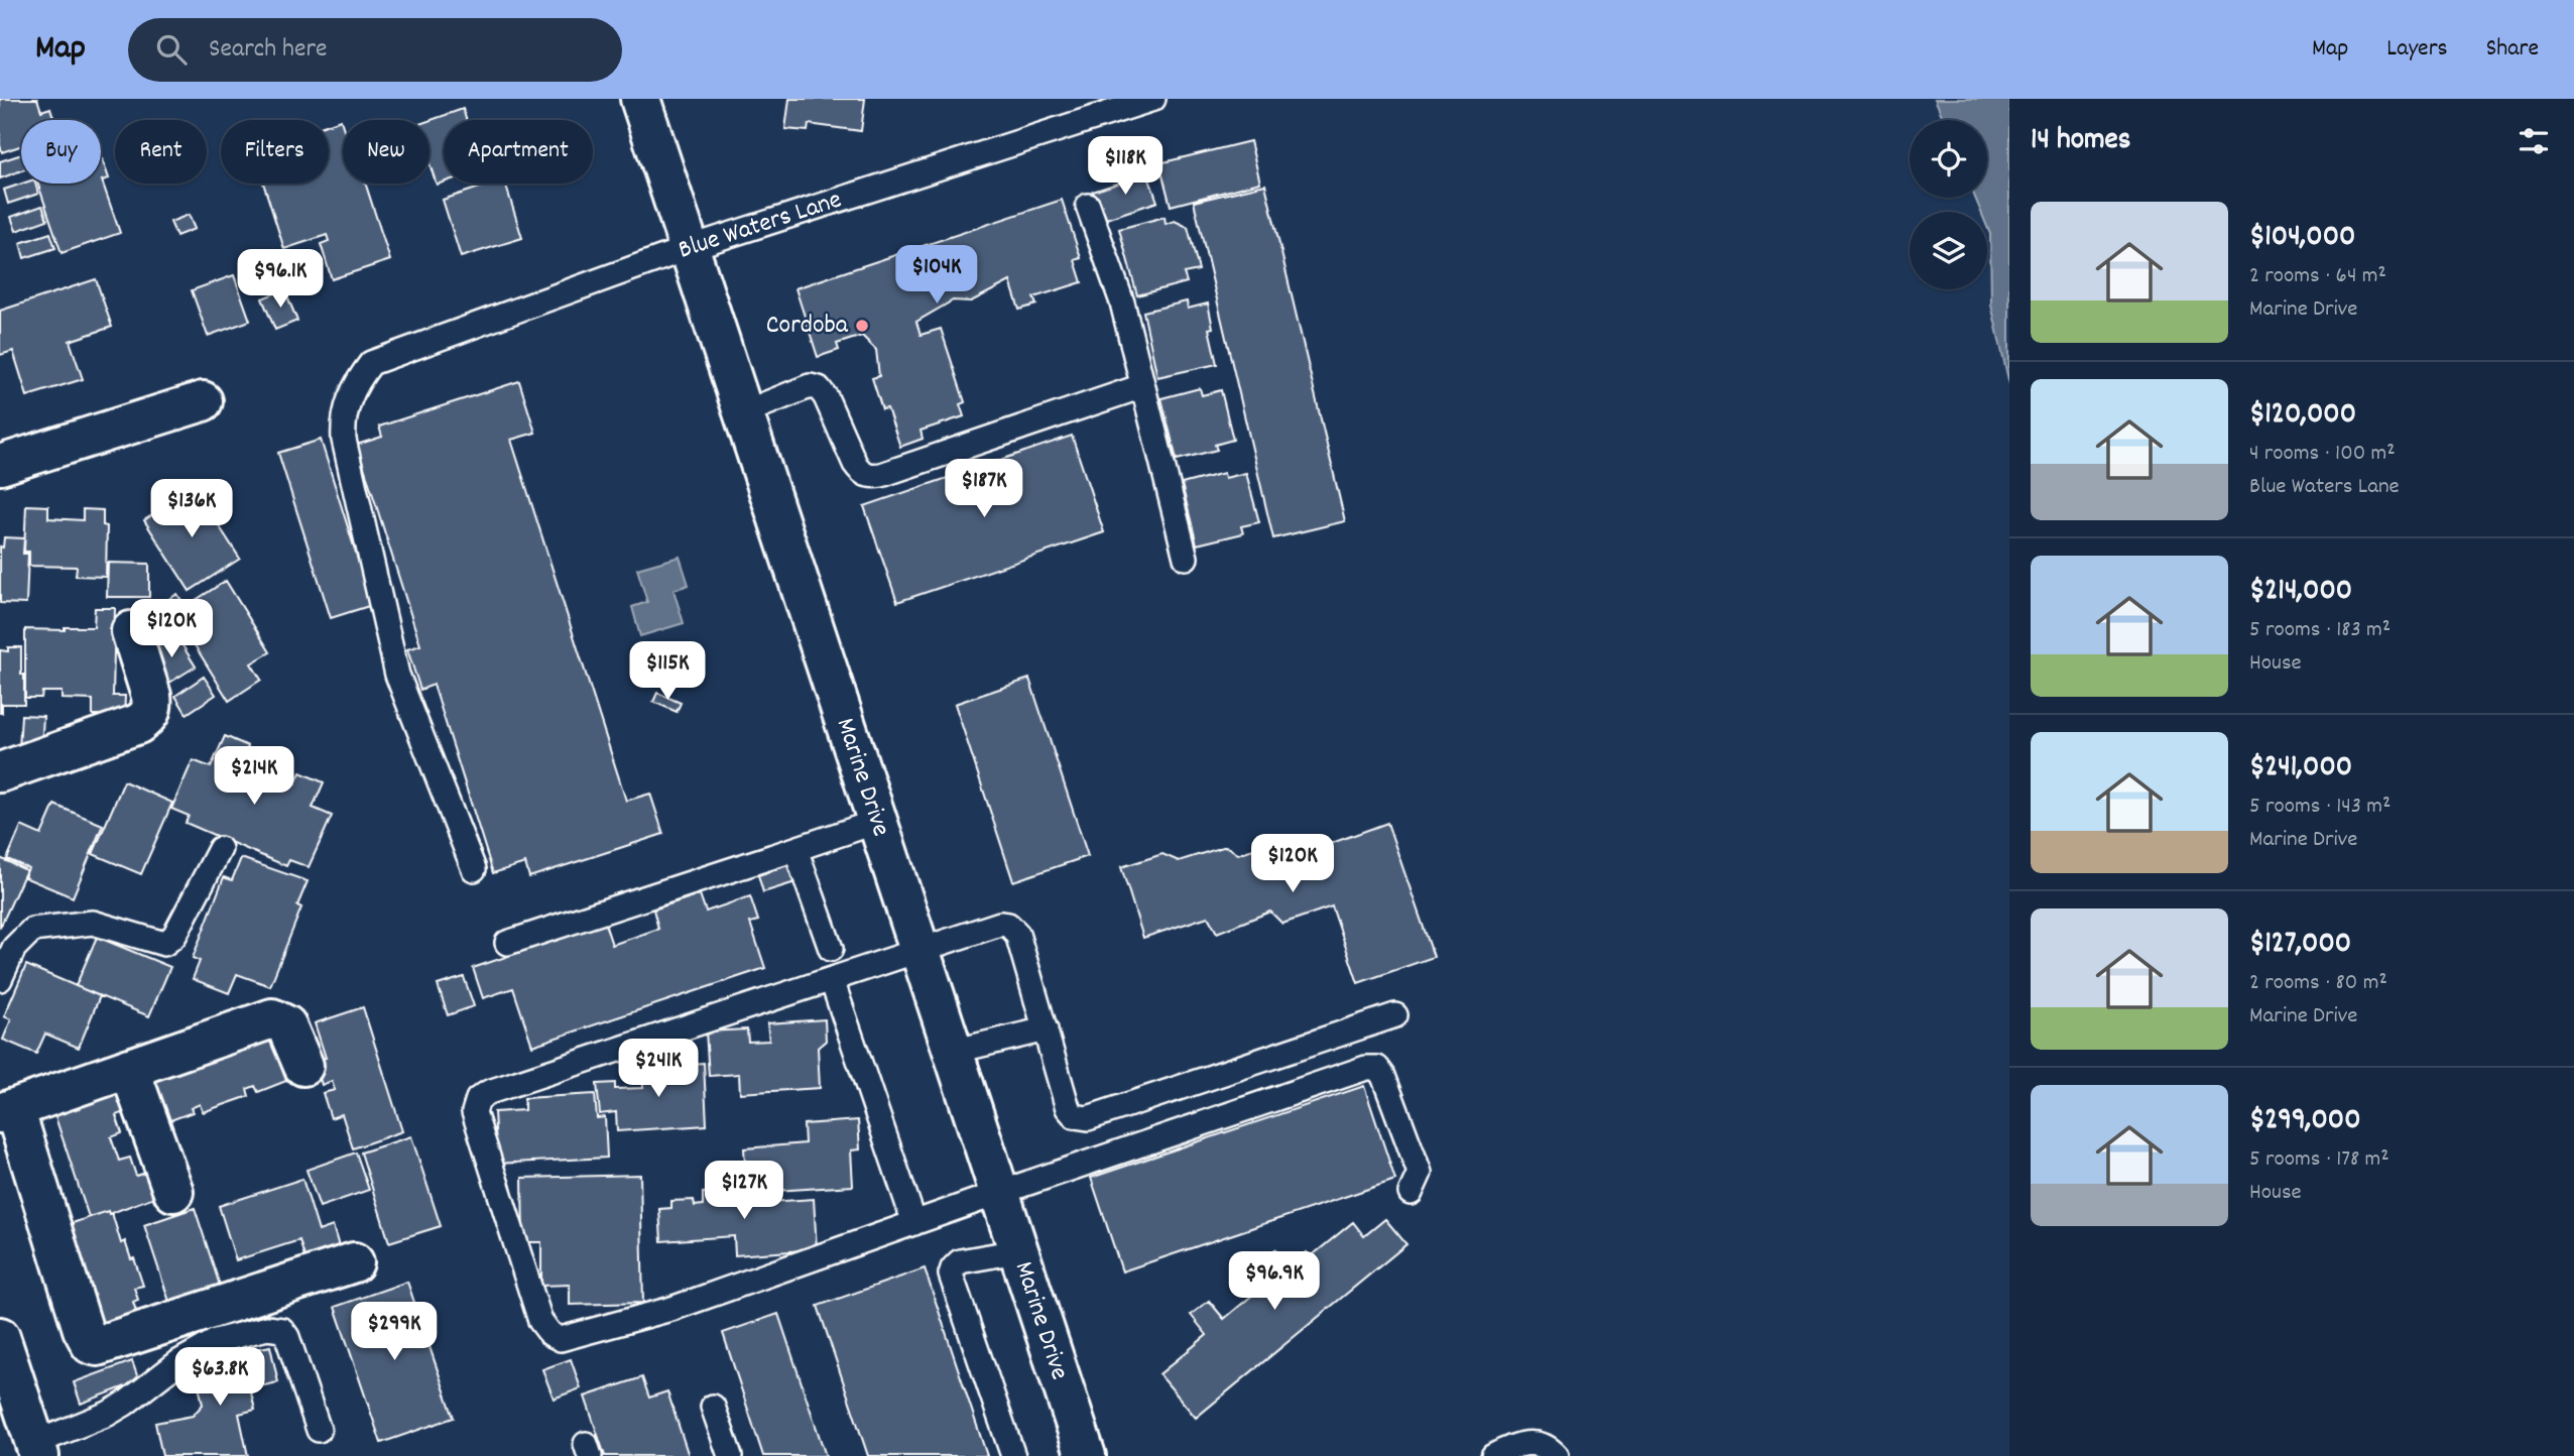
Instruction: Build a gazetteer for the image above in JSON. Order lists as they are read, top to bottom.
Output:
{
  "streets": {
    "street": ["Marine Drive"],
    "lane": ["Blue Waters Lane"]
  },
  "crossings": [
    ["Blue Waters Lane", "Marine Drive"]
  ],
  "places": ["Cordoba"],
  "page": {
    "header": "Map",
    "search": "Search here",
    "nav": ["Map", "Layers", "Share"],
    "heading": "14 homes",
    "chip": [
      "Buy",
      "Rent",
      "Filters",
      "New",
      "Apartment"
    ],
    "price": [
      "$118K",
      "$104K",
      "$96.1K",
      "$187K",
      "$136K",
      "$120K",
      "$115K",
      "$214K",
      "$120K",
      "$241K",
      "$127K",
      "$96.9K",
      "$299K",
      "$63.8K"
    ],
    "list": [
      {
        "name": "$104,000",
        "note": "2 rooms · 64 m² · Marine Drive"
      },
      {
        "name": "$120,000",
        "note": "4 rooms · 100 m² · Blue Waters Lane"
      },
      {
        "name": "$214,000",
        "note": "5 rooms · 183 m² · House"
      },
      {
        "name": "$241,000",
        "note": "5 rooms · 143 m² · Marine Drive"
      },
      {
        "name": "$127,000",
        "note": "2 rooms · 80 m² · Marine Drive"
      },
      {
        "name": "$299,000",
        "note": "5 rooms · 178 m² · House"
      }
    ]
  }
}
